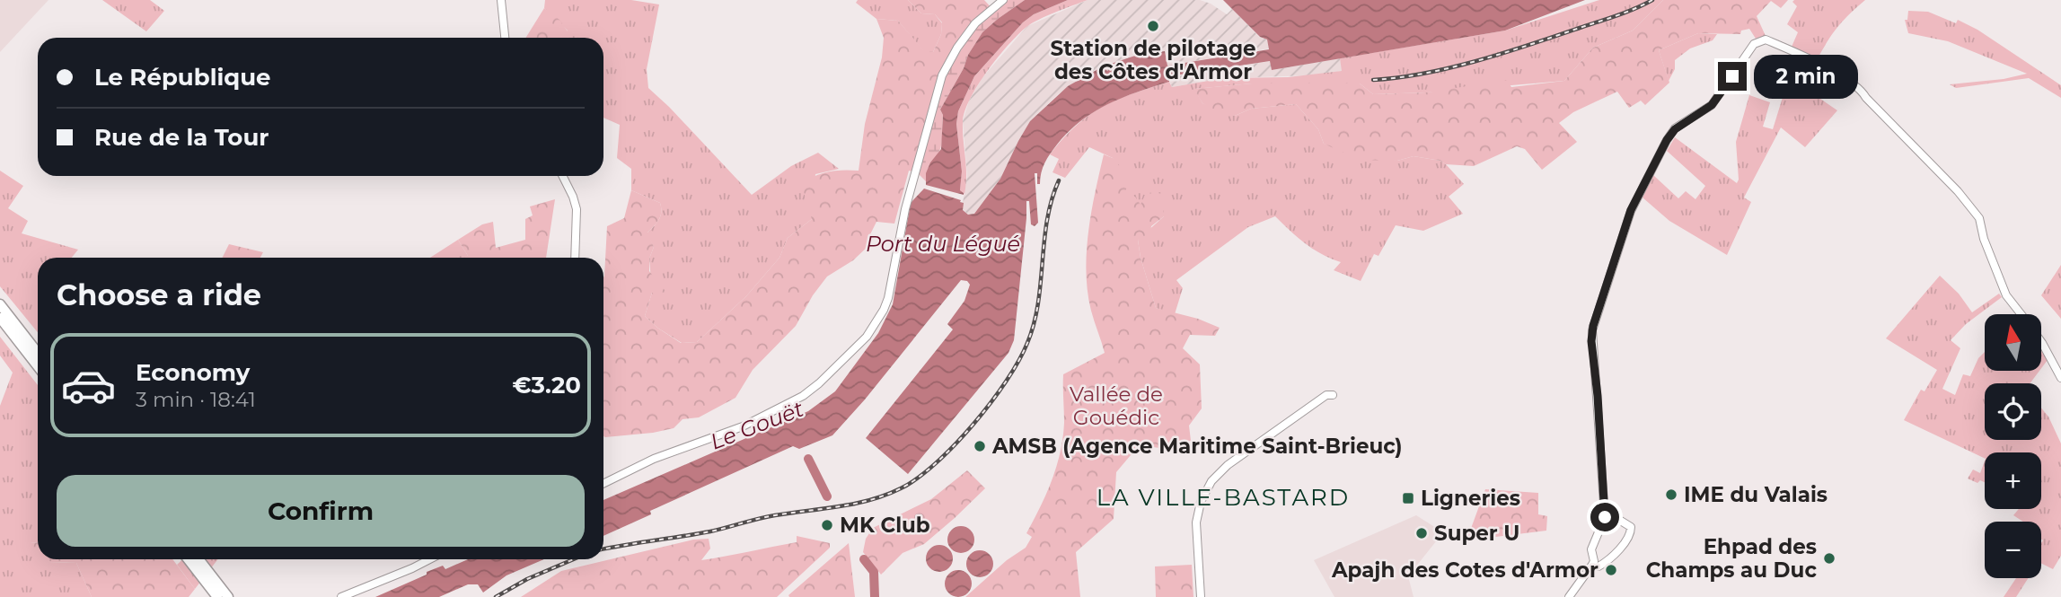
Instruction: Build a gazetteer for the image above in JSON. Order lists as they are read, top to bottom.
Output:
{
  "districts": ["LA VILLE-BASTARD"],
  "water": ["Port du Légué", "Le Gouët"],
  "parks": ["Vallée de Gouédic"],
  "places": {
    "other": [
      "Station de pilotage des Côtes d'Armor",
      "AMSB (Agence Maritime Saint-Brieuc)",
      "IME du Valais",
      "MK Club",
      "Super U",
      "Ehpad des Champs au Duc",
      "Apajh des Cotes d'Armor"
    ],
    "transit": ["Ligneries"]
  },
  "north": "top",
  "page": {
    "banner": ["Le République", "Rue de la Tour"],
    "bubble": "2 min",
    "heading": "Choose a ride",
    "map_buttons": ["+", "−"],
    "list": [
      {
        "name": "Economy",
        "note": "3 min · 18:41",
        "value": "€3.20"
      }
    ],
    "buttons": "Confirm"
  }
}
